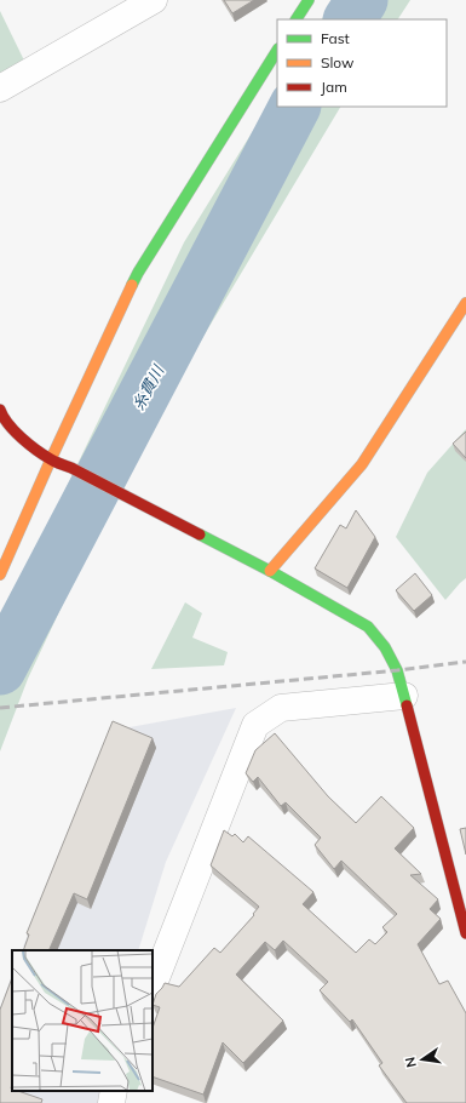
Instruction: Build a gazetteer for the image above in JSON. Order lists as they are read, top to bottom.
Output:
{
  "water": ["糸貫川"],
  "legend": ["Fast", "Slow", "Jam"],
  "north": "left"
}
